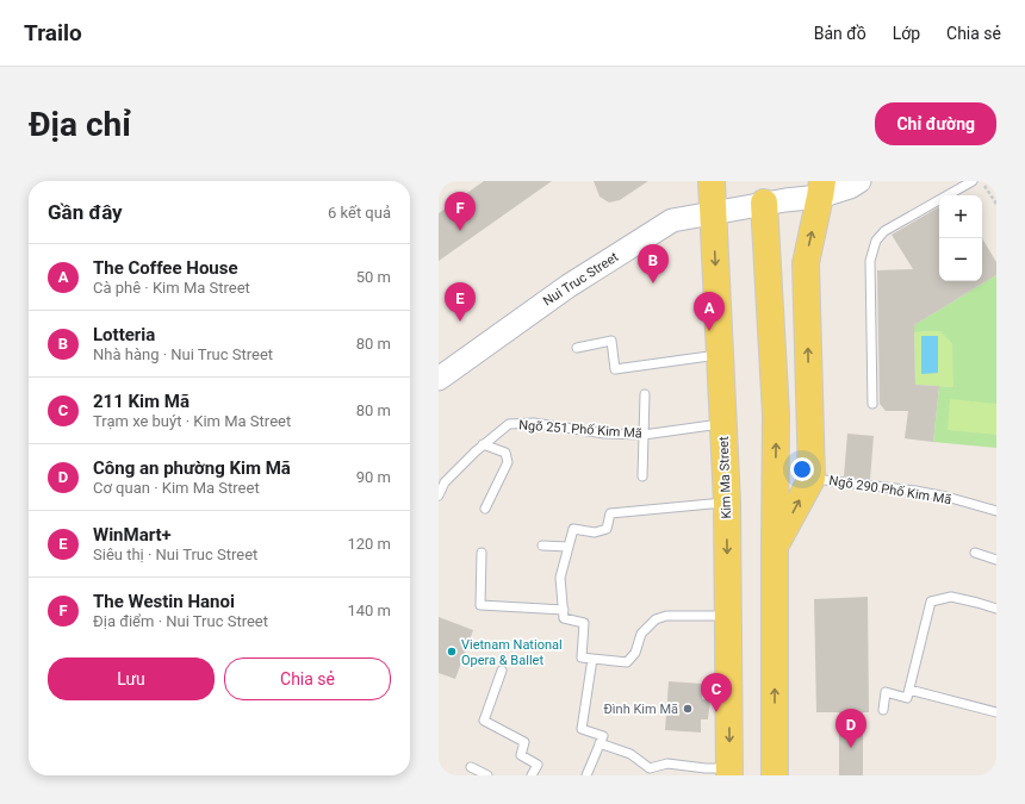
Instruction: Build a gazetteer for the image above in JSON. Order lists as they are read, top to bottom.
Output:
{
  "streets": {
    "main road": ["Kim Ma Street"],
    "street": ["Nui Truc Street"],
    "lane": ["Ngõ 251 Phố Kim Mã", "Ngõ 290 Phố Kim Mã"]
  },
  "crossings": [
    ["Nui Truc Street", "Kim Ma Street"],
    ["Ngõ 251 Phố Kim Mã", "Kim Ma Street"]
  ],
  "places": ["Vietnam National Opera & Ballet", "Đình Kim Mã"],
  "page": {
    "header": "Trailo",
    "nav": ["Bản đồ", "Lớp", "Chia sẻ"],
    "buttons": [
      "Chỉ đường",
      ["Lưu", "Chia sẻ"]
    ],
    "title": "Địa chỉ",
    "heading": ["Gần đây", "6 kết quả"],
    "pins": [
      "F",
      "B",
      "E",
      "A",
      "C",
      "D"
    ],
    "map_buttons": ["+", "−"],
    "list": [
      {
        "mark": "A",
        "name": "The Coffee House",
        "note": "Cà phê · Kim Ma Street",
        "value": "50 m"
      },
      {
        "mark": "B",
        "name": "Lotteria",
        "note": "Nhà hàng · Nui Truc Street",
        "value": "80 m"
      },
      {
        "mark": "C",
        "name": "211 Kim Mã",
        "note": "Trạm xe buýt · Kim Ma Street",
        "value": "80 m"
      },
      {
        "mark": "D",
        "name": "Công an phường Kim Mã",
        "note": "Cơ quan · Kim Ma Street",
        "value": "90 m"
      },
      {
        "mark": "E",
        "name": "WinMart+",
        "note": "Siêu thị · Nui Truc Street",
        "value": "120 m"
      },
      {
        "mark": "F",
        "name": "The Westin Hanoi",
        "note": "Địa điểm · Nui Truc Street",
        "value": "140 m"
      }
    ]
  }
}
